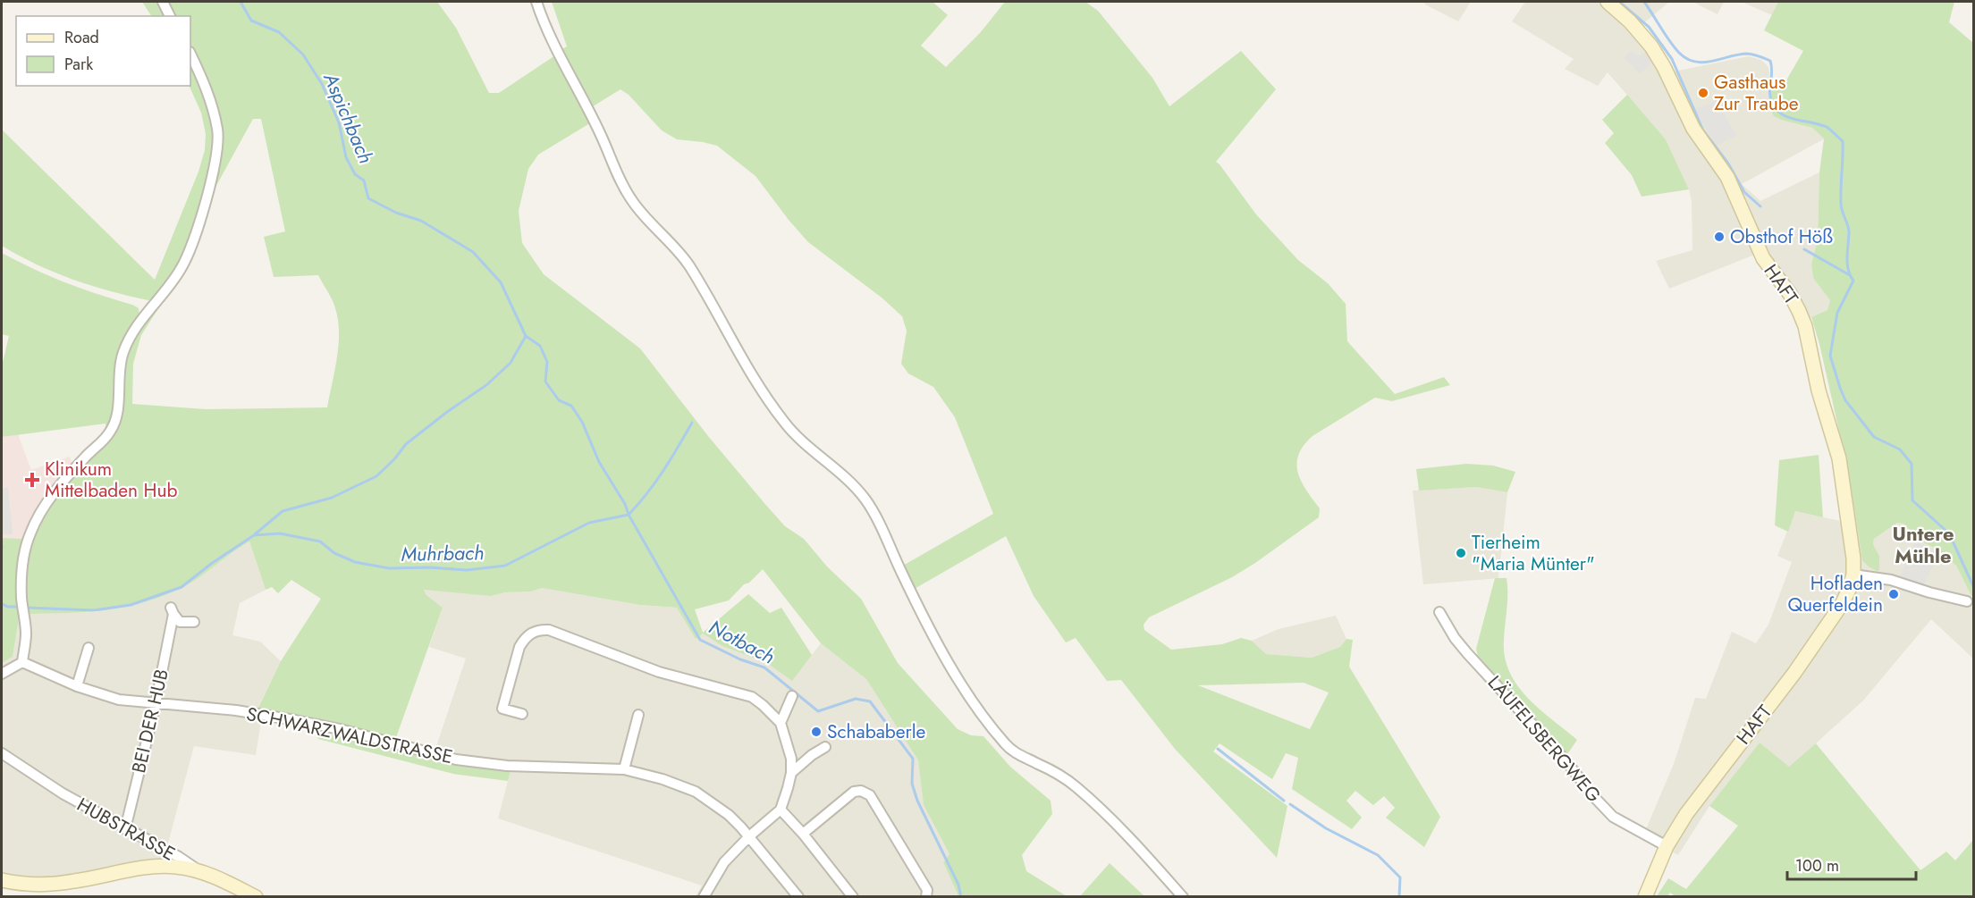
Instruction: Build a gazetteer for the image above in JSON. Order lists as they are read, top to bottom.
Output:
{
  "streets": {
    "main road": ["HAFT", "HUBSTRASSE"],
    "street": ["BEI DER HUB", "SCHWARZWALDSTRASSE", "LÄUFELSBERGWEG"]
  },
  "crossings": [
    ["HAFT", "LÄUFELSBERGWEG"],
    ["BEI DER HUB", "SCHWARZWALDSTRASSE"],
    ["BEI DER HUB", "HUBSTRASSE"]
  ],
  "districts": ["Untere Mühle"],
  "water": ["Aspichbach", "Muhrbach", "Notbach"],
  "places": {
    "other": [
      "Gasthaus Zur Traube",
      "Obsthof Höß",
      "Tierheim \"Maria Münter\"",
      "Hofladen Querfeldein",
      "Schababerle"
    ],
    "health": ["Klinikum Mittelbaden Hub"]
  },
  "legend": ["Road", "Park"],
  "scale_bar": "100 m"
}
